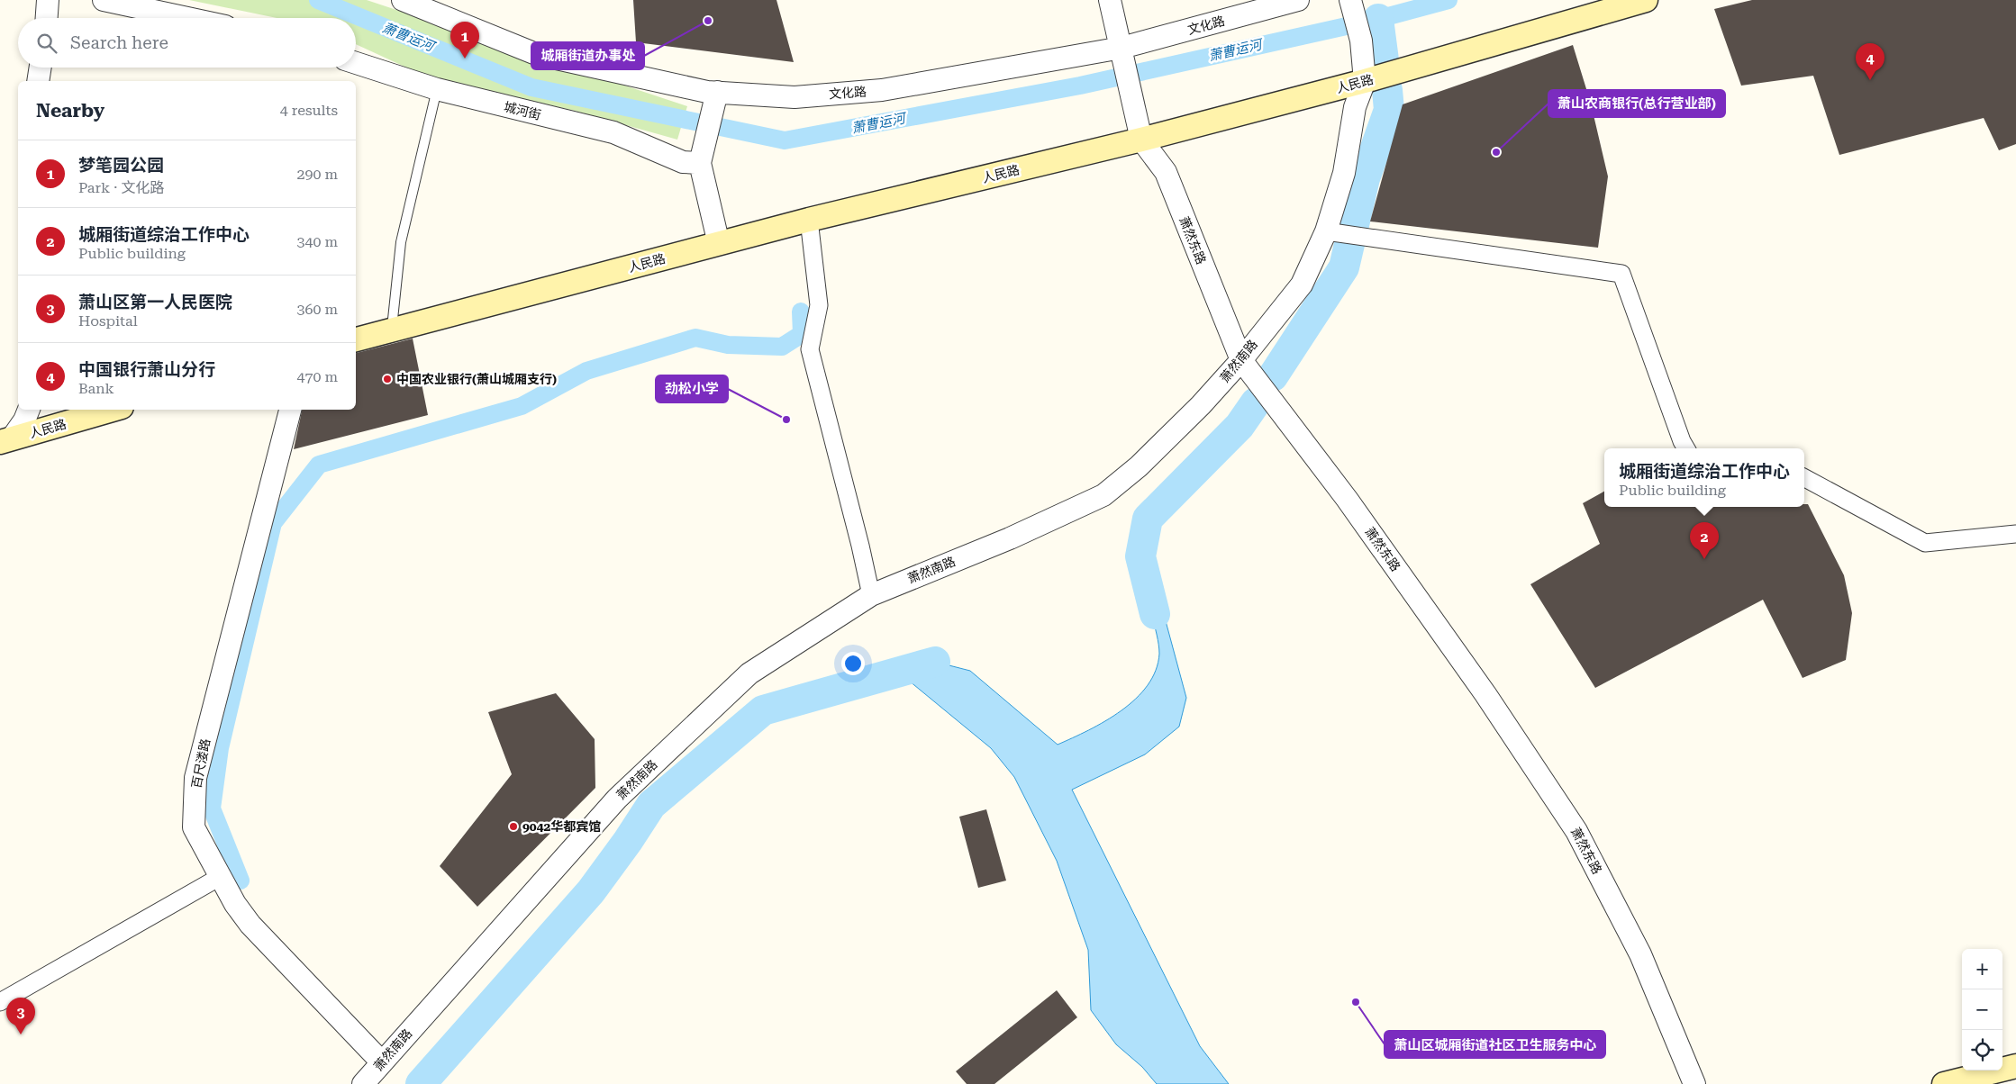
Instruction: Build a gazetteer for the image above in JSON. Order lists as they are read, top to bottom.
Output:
{
  "streets": {
    "main road": ["人民路"],
    "street": [
      "文化路",
      "城河街",
      "萧然东路",
      "萧然南路",
      "百尺溇路"
    ]
  },
  "crossings": [
    ["文化路", "萧然东路"],
    ["人民路", "萧然东路"],
    ["人民路", "萧然南路"],
    ["萧然东路", "萧然南路"],
    ["萧然南路", "百尺溇路"]
  ],
  "water": ["萧曹运河"],
  "places": [
    "城厢街道办事处",
    "萧山农商银行(总行营业部)",
    "中国农业银行(萧山城厢支行)",
    "劲松小学",
    "9042华都宾馆",
    "萧山区城厢街道社区卫生服务中心"
  ],
  "page": {
    "search": "Search here",
    "pins": [
      "1",
      "4",
      "2",
      "3"
    ],
    "heading": ["Nearby", "4 results"],
    "list": [
      {
        "mark": "1",
        "name": "梦笔园公园",
        "note": "Park · 文化路",
        "value": "290 m"
      },
      {
        "mark": "2",
        "name": "城厢街道综治工作中心",
        "note": "Public building",
        "value": "340 m"
      },
      {
        "mark": "3",
        "name": "萧山区第一人民医院",
        "note": "Hospital",
        "value": "360 m"
      },
      {
        "mark": "4",
        "name": "中国银行萧山分行",
        "note": "Bank",
        "value": "470 m"
      }
    ],
    "popup": ["城厢街道综治工作中心", "Public building"],
    "map_buttons": ["+", "−"]
  }
}
